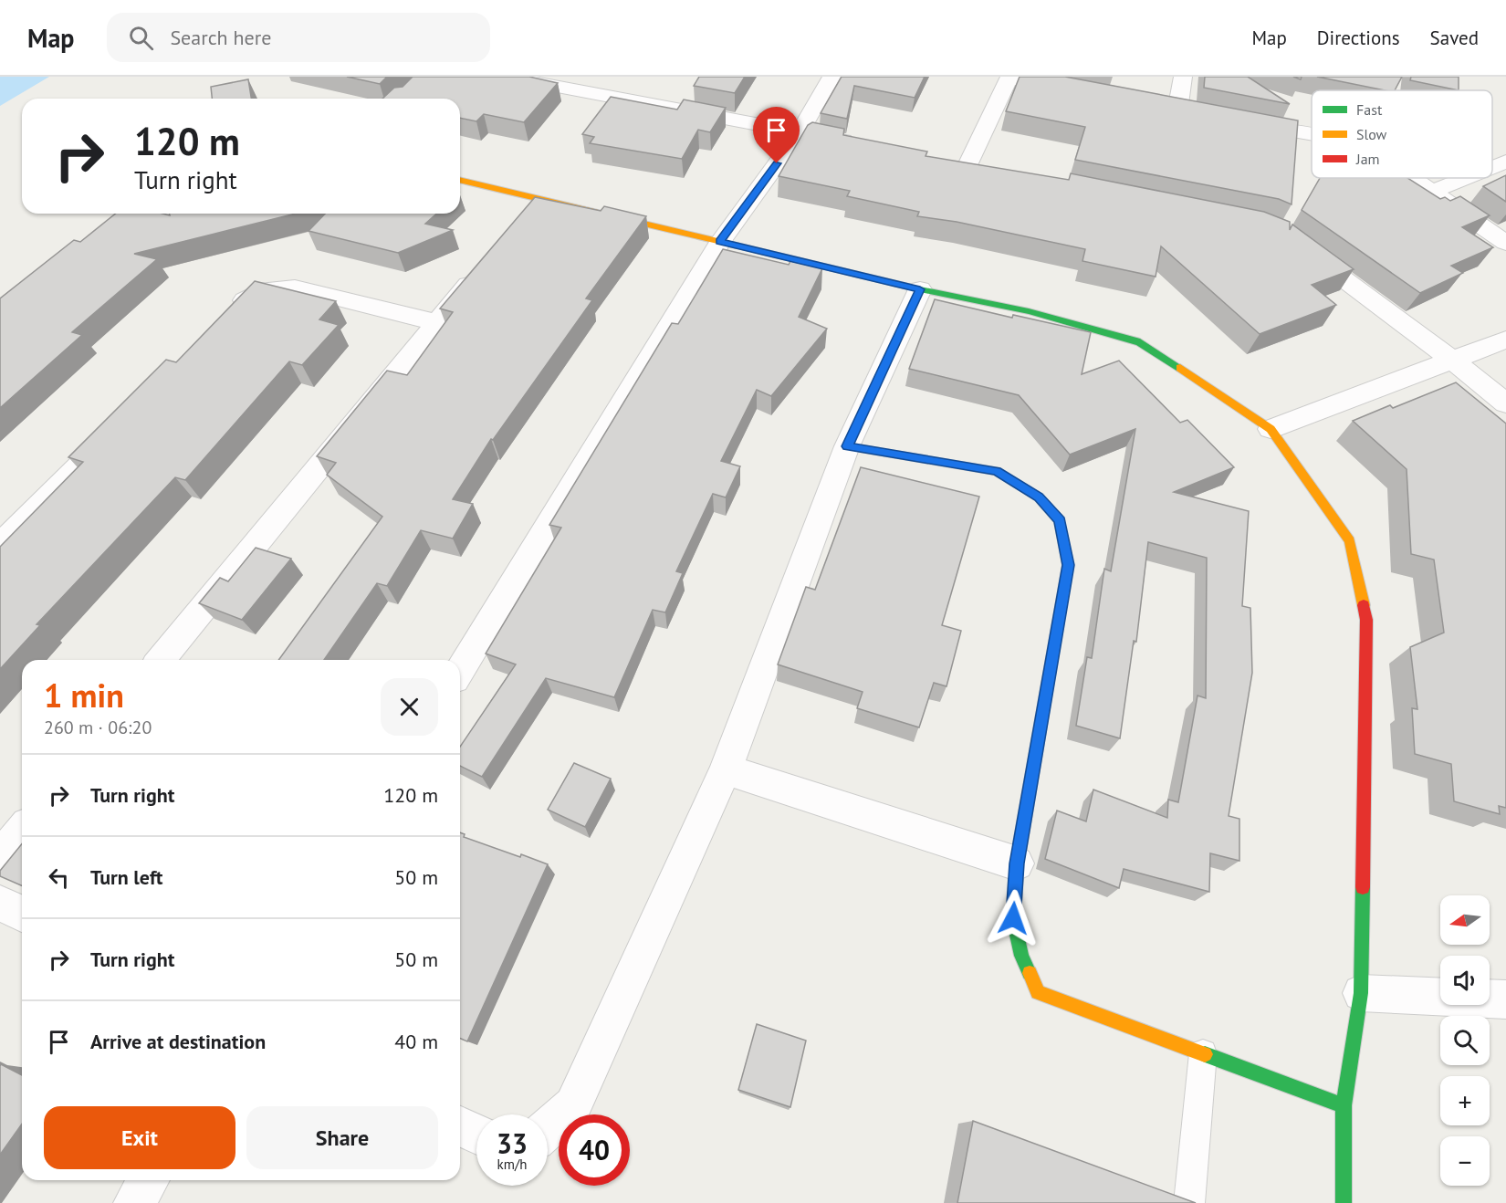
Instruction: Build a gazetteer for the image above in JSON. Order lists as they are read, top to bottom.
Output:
{
  "legend": ["Fast", "Slow", "Jam"],
  "north": "left",
  "page": {
    "header": "Map",
    "search": "Search here",
    "nav": ["Map", "Directions", "Saved"],
    "turn": ["120 m", "Turn right"],
    "heading": ["1 min", "260 m · 06:20"],
    "list": [
      {
        "name": "Turn right",
        "value": "120 m"
      },
      {
        "name": "Turn left",
        "value": "50 m"
      },
      {
        "name": "Turn right",
        "value": "50 m"
      },
      {
        "name": "Arrive at destination",
        "value": "40 m"
      }
    ],
    "map_buttons": ["+", "−"],
    "buttons": ["Exit", "Share"],
    "speed": "33 km/h",
    "limit": "40"
  }
}
